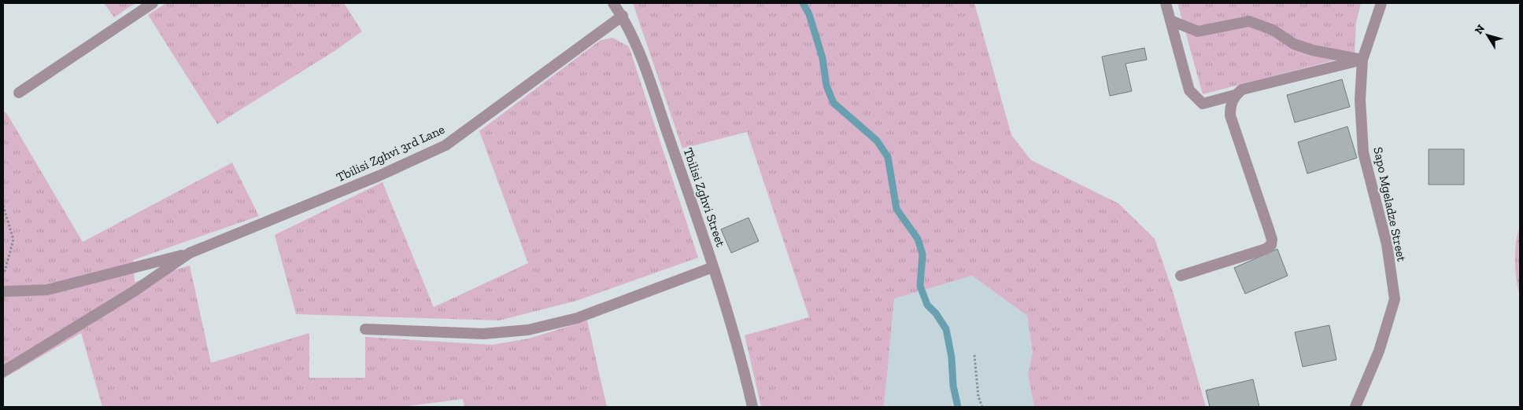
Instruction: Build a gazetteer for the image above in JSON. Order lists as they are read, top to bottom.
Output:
{
  "streets": {
    "street": ["Tbilisi Zghvi 3rd Lane", "Tbilisi Zghvi Street", "Sapo Mgeladze Street"]
  },
  "crossings": [
    ["Tbilisi Zghvi 3rd Lane", "Tbilisi Zghvi Street"]
  ],
  "north": "top left"
}
